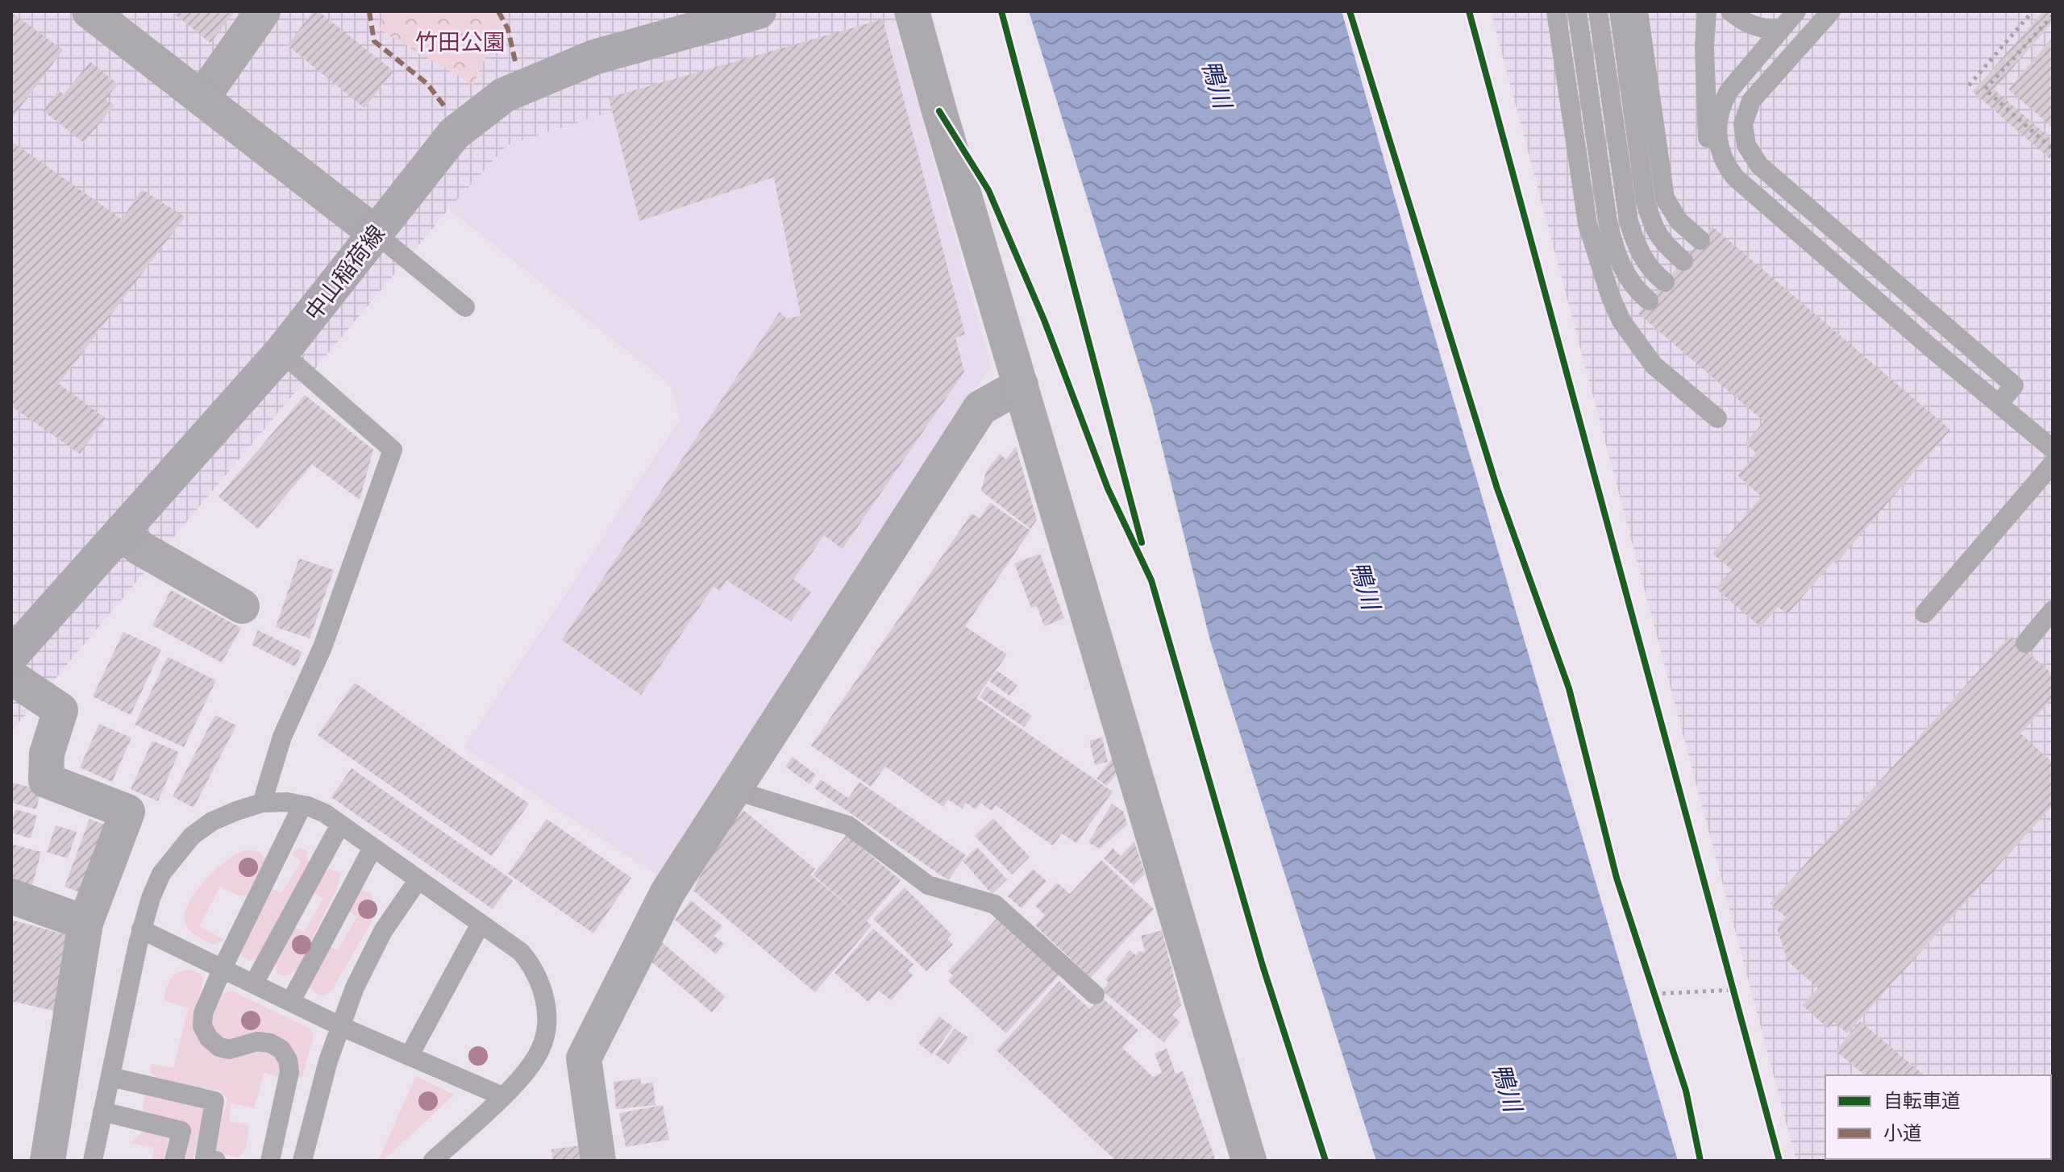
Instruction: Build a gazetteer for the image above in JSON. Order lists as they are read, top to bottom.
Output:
{
  "streets": {
    "main road": ["中山稲荷線"]
  },
  "water": ["鴨川"],
  "parks": ["竹田公園"],
  "legend": ["自転車道", "小道"]
}
